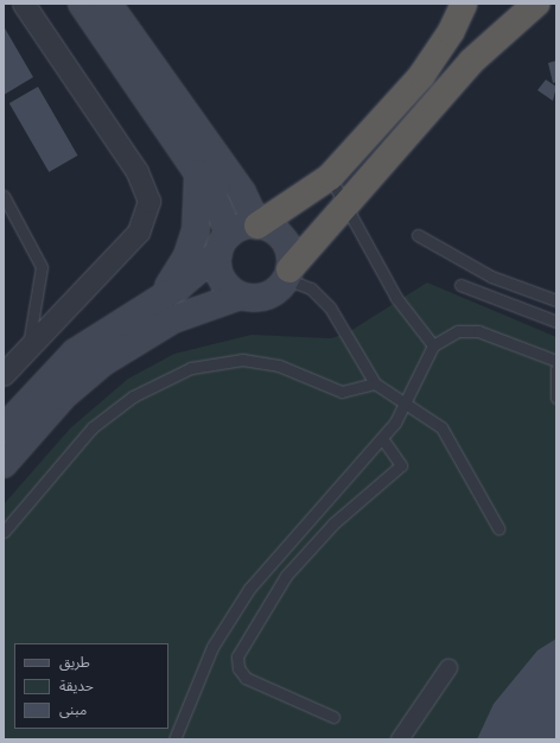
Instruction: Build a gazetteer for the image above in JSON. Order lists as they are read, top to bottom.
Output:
{
  "legend": ["طريق", "حديقة", "مبنى"]
}
